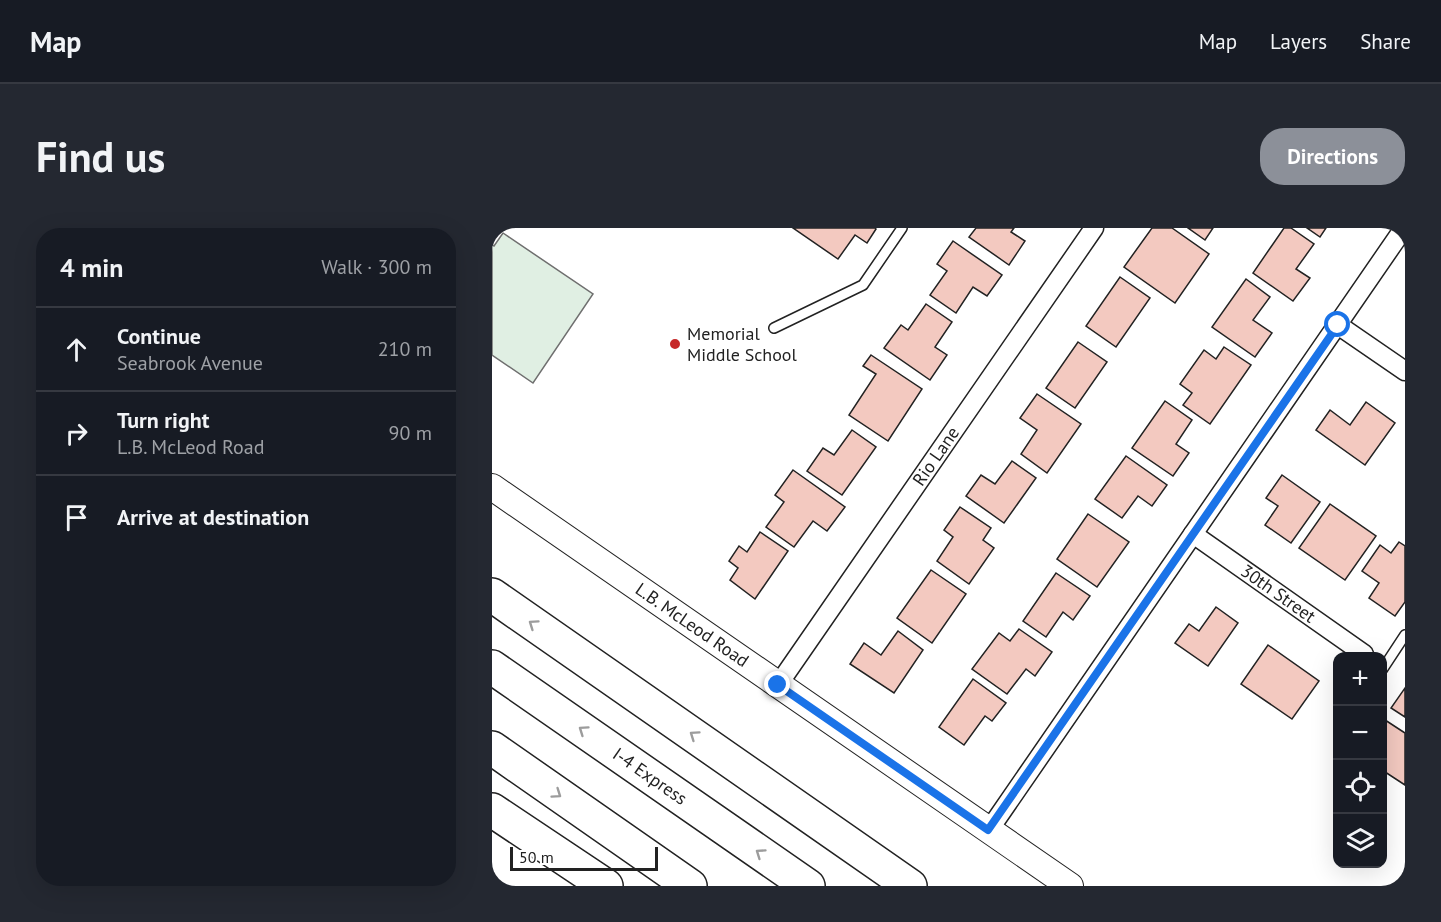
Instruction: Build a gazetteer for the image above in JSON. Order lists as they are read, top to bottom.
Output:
{
  "streets": {
    "highway": ["I-4 Express"],
    "street": ["Rio Lane", "30th Street", "L.B. McLeod Road"]
  },
  "crossings": [
    ["Rio Lane", "L.B. McLeod Road"]
  ],
  "places": ["Memorial Middle School"],
  "scale_bar": "50 m",
  "page": {
    "header": "Map",
    "nav": ["Map", "Layers", "Share"],
    "buttons": "Directions",
    "title": "Find us",
    "heading": ["4 min", "Walk · 300 m"],
    "list": [
      ["Continue", "Seabrook Avenue", "210 m"],
      ["Turn right", "L.B. McLeod Road", "90 m"],
      "Arrive at destination"
    ],
    "map_buttons": ["+", "−"],
    "scale": "50 m"
  }
}
